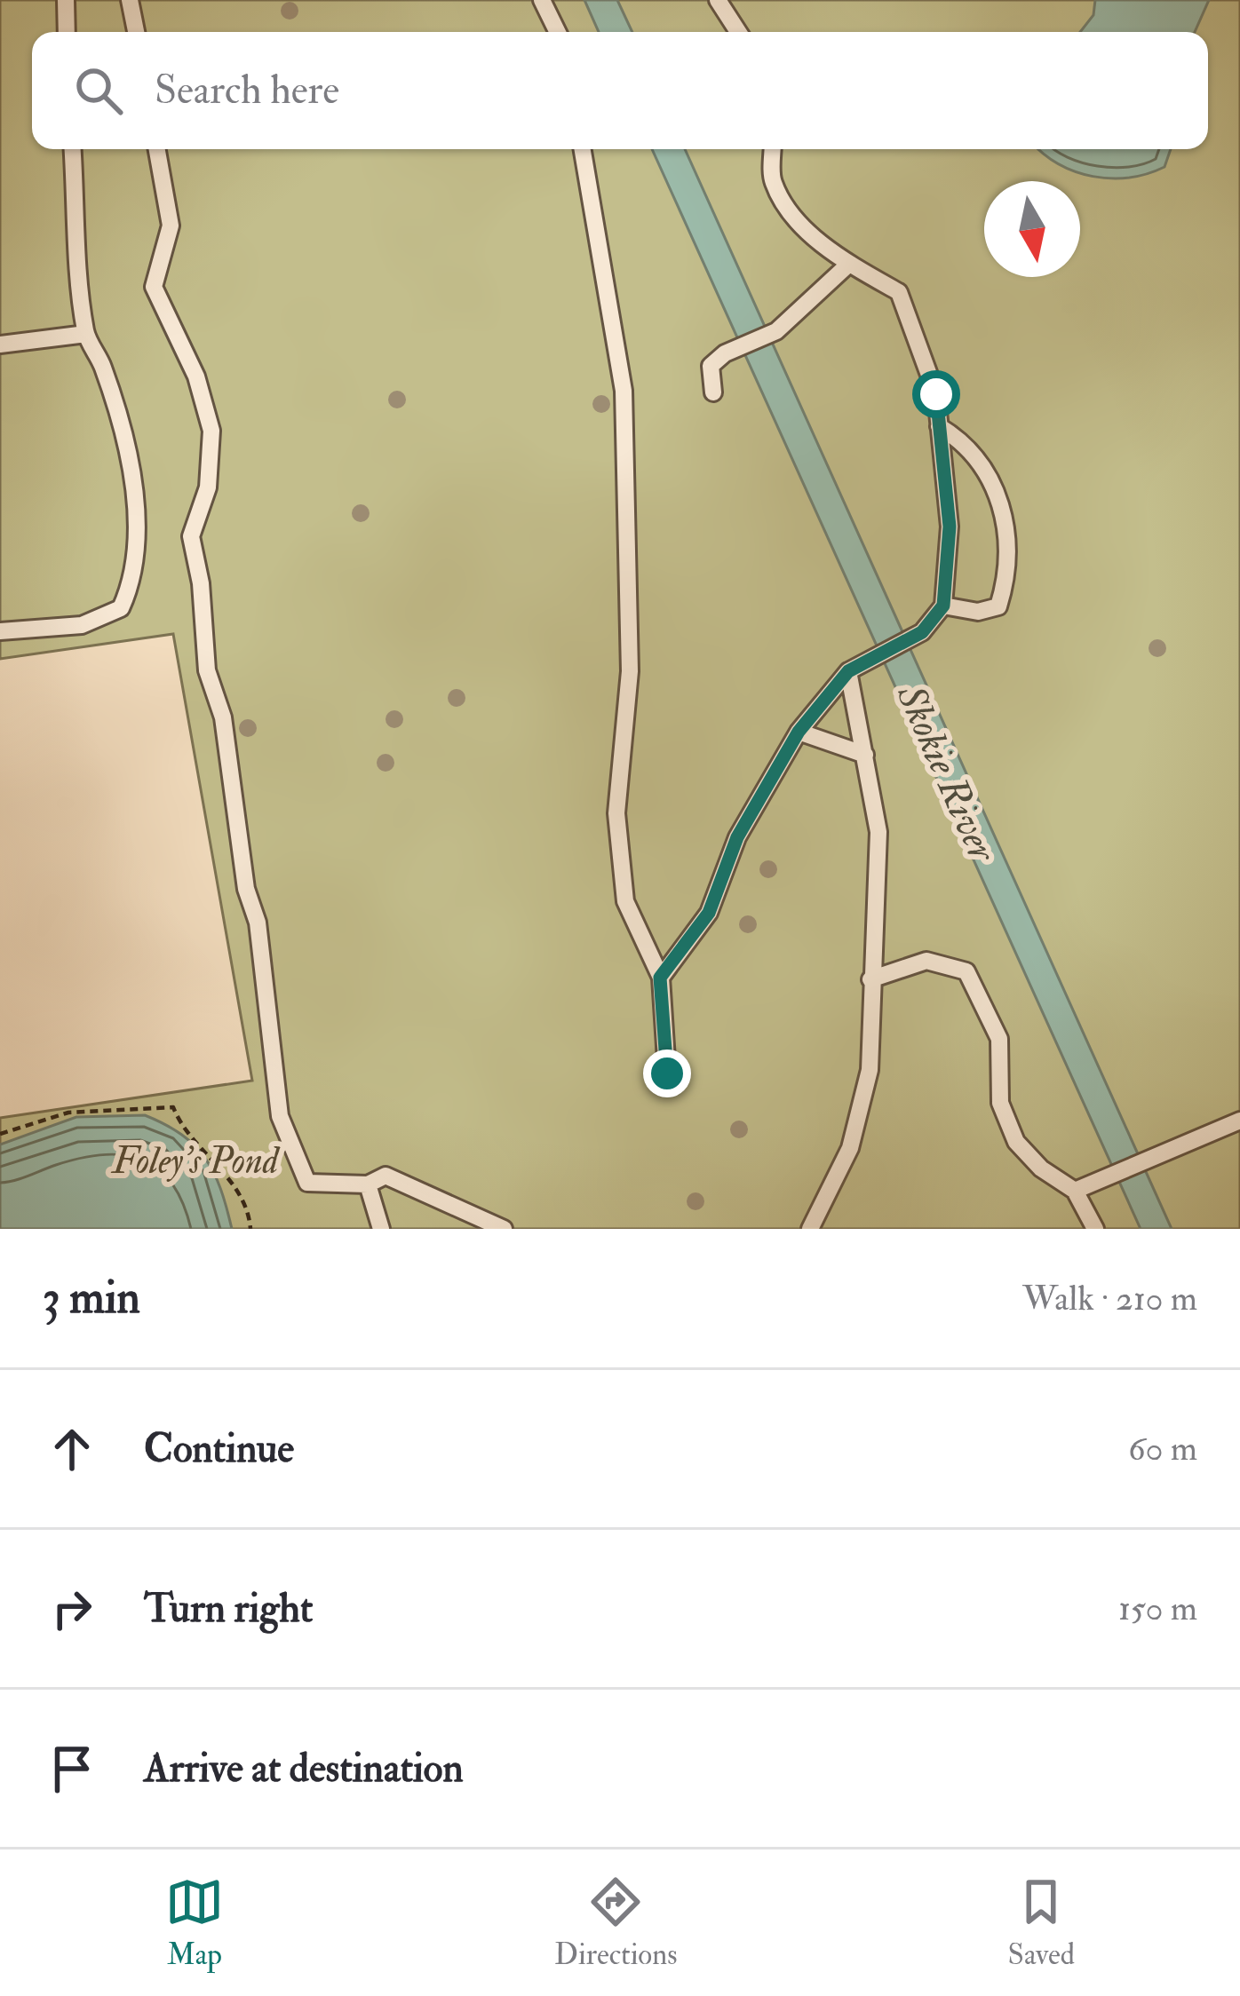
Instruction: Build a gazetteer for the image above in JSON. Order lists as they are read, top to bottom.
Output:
{
  "water": ["Skokie River"],
  "parks": ["Foley’s Pond"],
  "north": "bottom",
  "page": {
    "search": "Search here",
    "heading": ["3 min", "Walk · 210 m"],
    "list": [
      ["Continue", "60 m"],
      ["Turn right", "150 m"],
      "Arrive at destination"
    ],
    "nav": ["Map", "Directions", "Saved"]
  }
}
